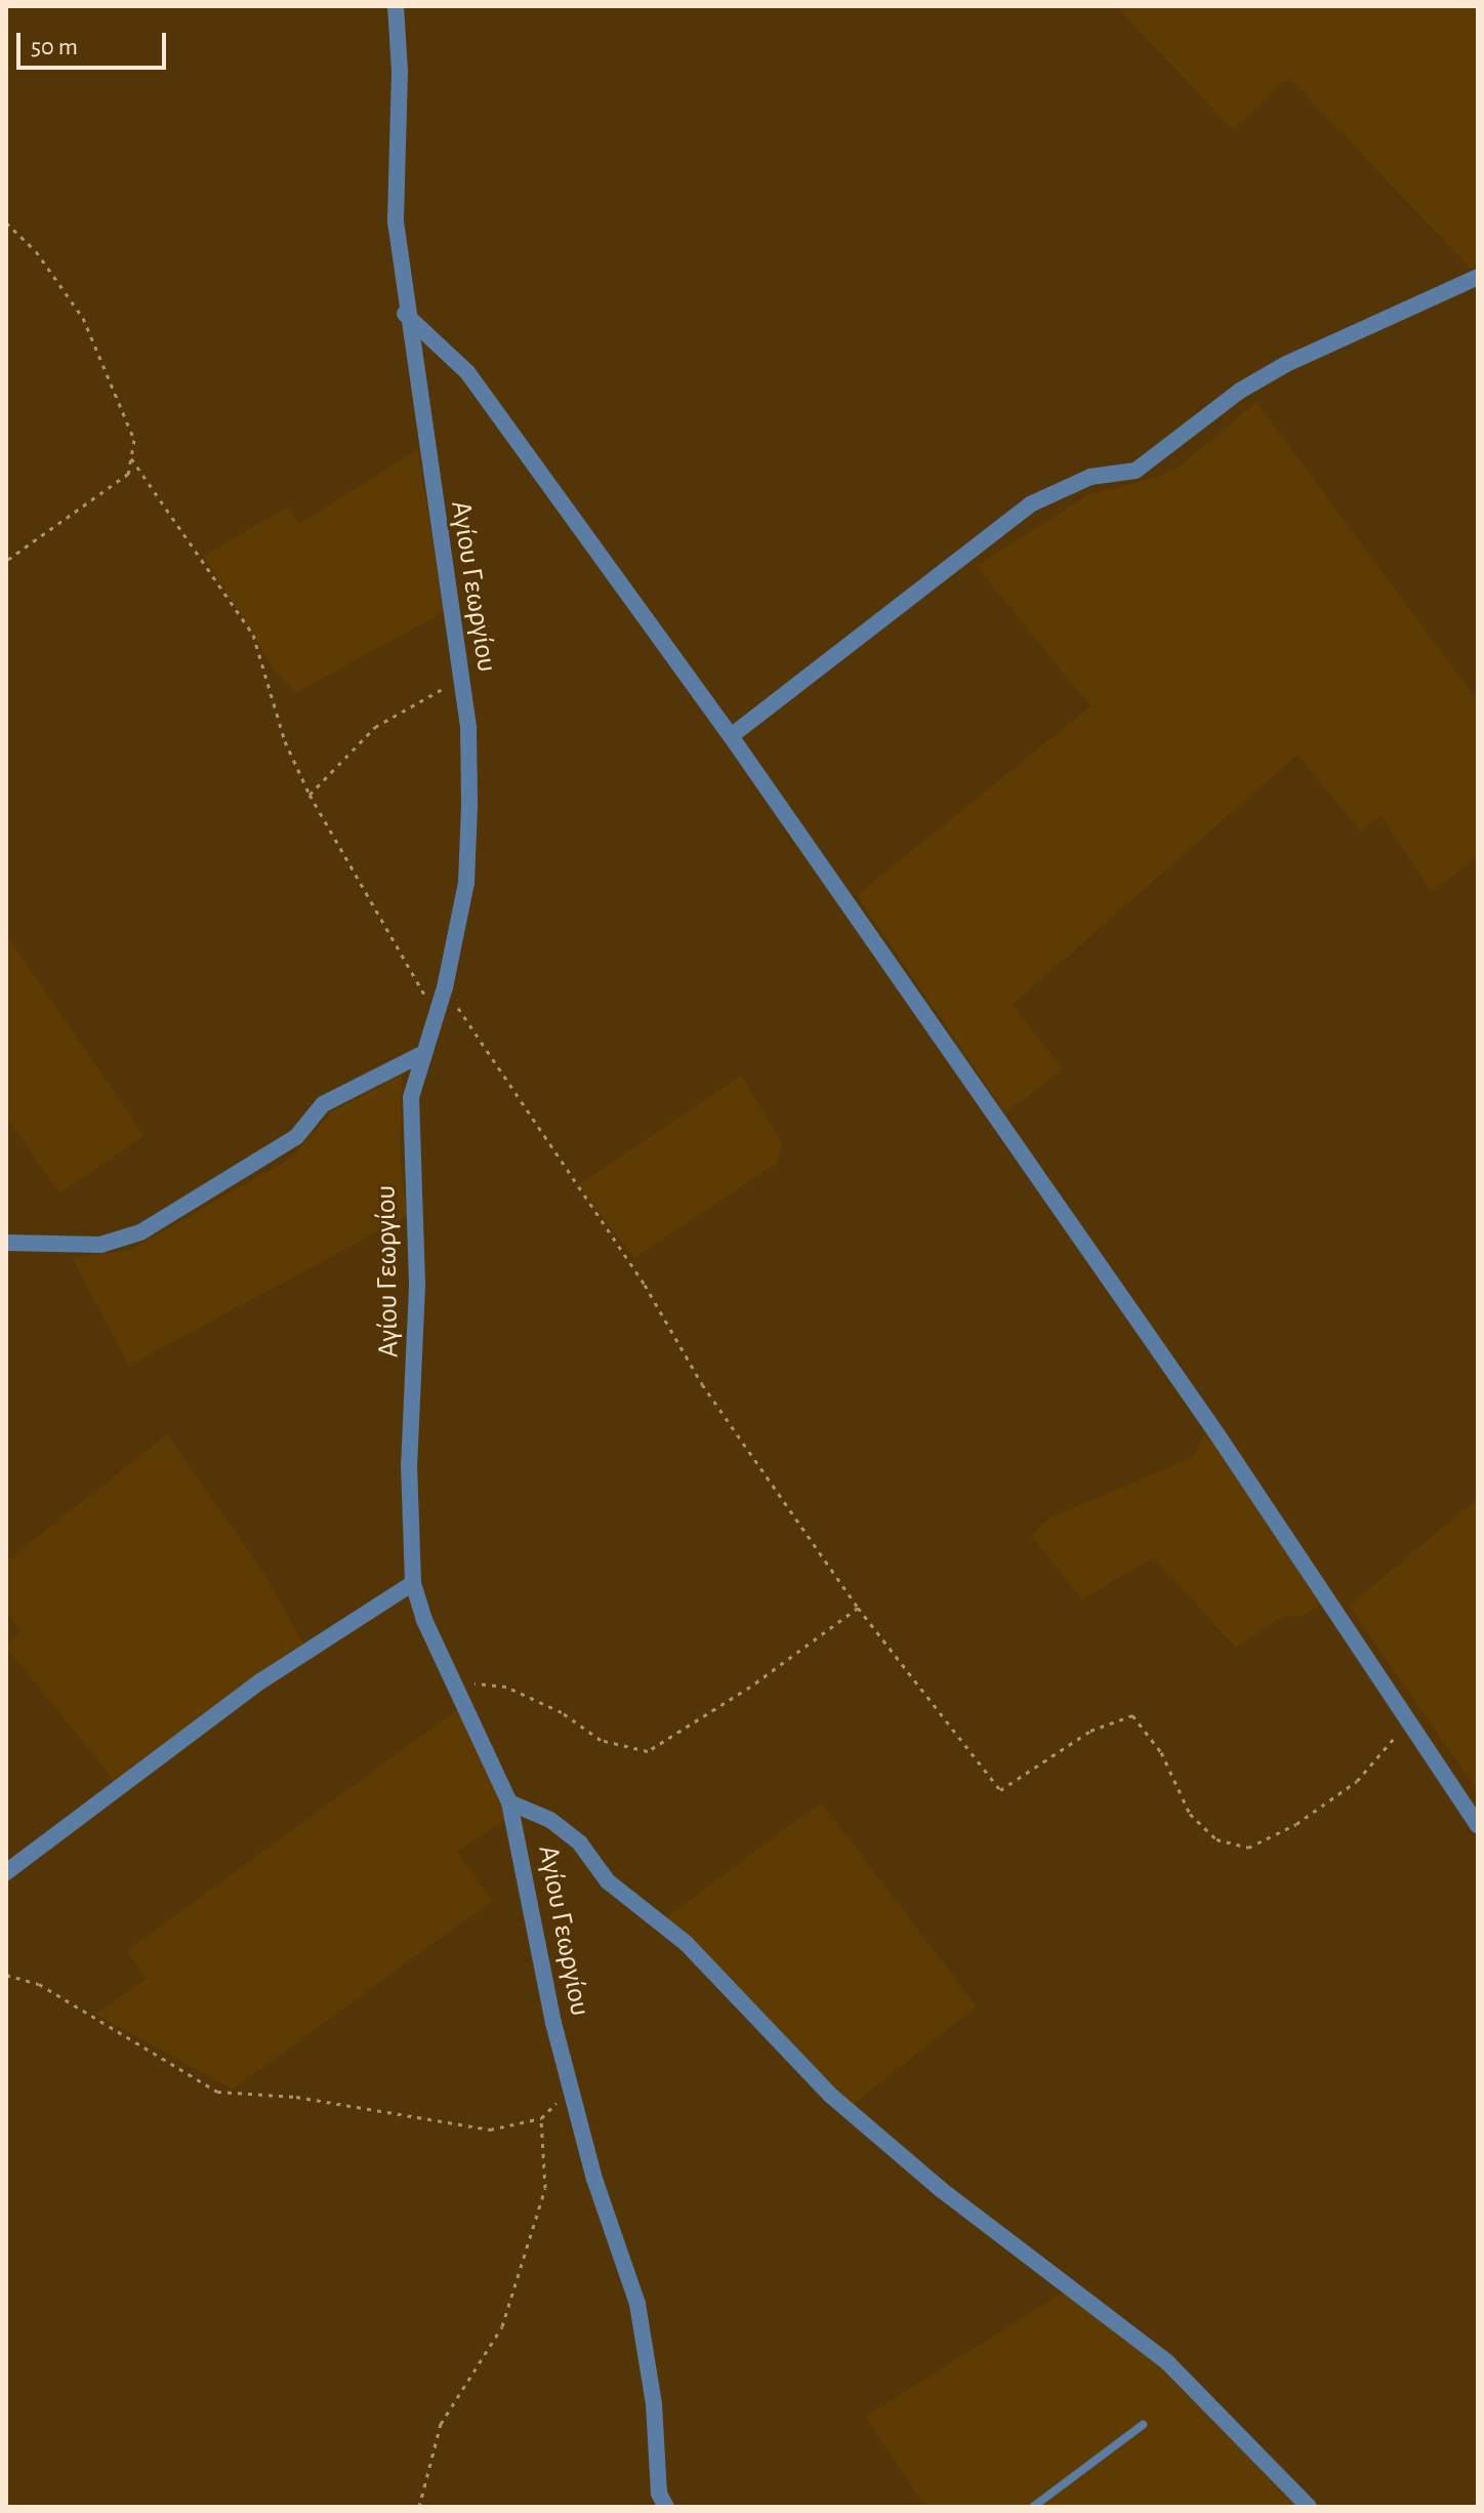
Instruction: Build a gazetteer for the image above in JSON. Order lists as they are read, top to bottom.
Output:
{
  "streets": {
    "street": ["Αγίου Γεωργίου"]
  },
  "scale_bar": "50 m"
}
